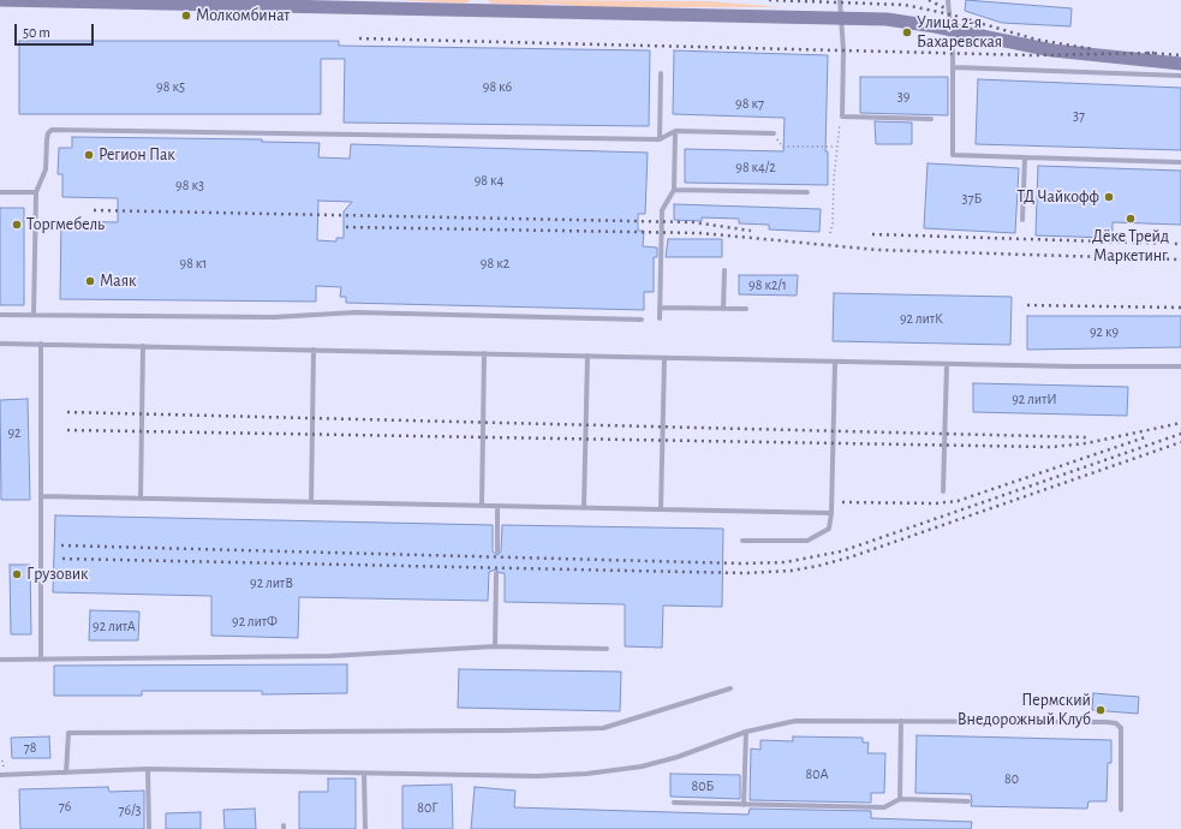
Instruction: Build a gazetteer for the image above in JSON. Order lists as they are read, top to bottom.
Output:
{
  "places": [
    "Молкомбинат",
    "Улица 2-я Бахаревская",
    "Регион Пак",
    "ТД Чайкофф",
    "Дёке Трейд Маркетинг",
    "Торгмебель",
    "Маяк",
    "Грузовик",
    "Пермский Внедорожный Клуб"
  ],
  "house_numbers": [
    "98 к5",
    "98 к6",
    "39",
    "98 к7",
    "37",
    "98 к4/2",
    "98 к4",
    "98 к3",
    "37Б",
    "98 к1",
    "98 к2",
    "98 к2/1",
    "92 литК",
    "92 к9",
    "92 литИ",
    "92",
    "92 литВ",
    "92 литФ",
    "92 литА",
    "78",
    "80А",
    "80",
    "80Б",
    "76",
    "80Г",
    "76/3"
  ],
  "scale_bar": "50 m"
}
